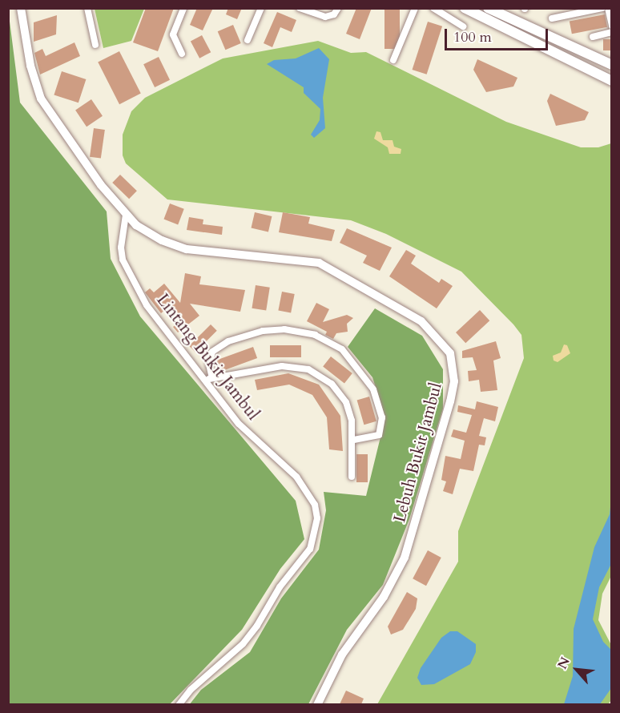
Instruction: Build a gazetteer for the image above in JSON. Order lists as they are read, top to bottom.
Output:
{
  "streets": {
    "main road": ["Lebuh Bukit Jambul"],
    "street": ["Lintang Bukit Jambul"]
  },
  "crossings": [
    ["Lintang Bukit Jambul", "Lebuh Bukit Jambul"]
  ],
  "scale_bar": "100 m",
  "north": "top left"
}
